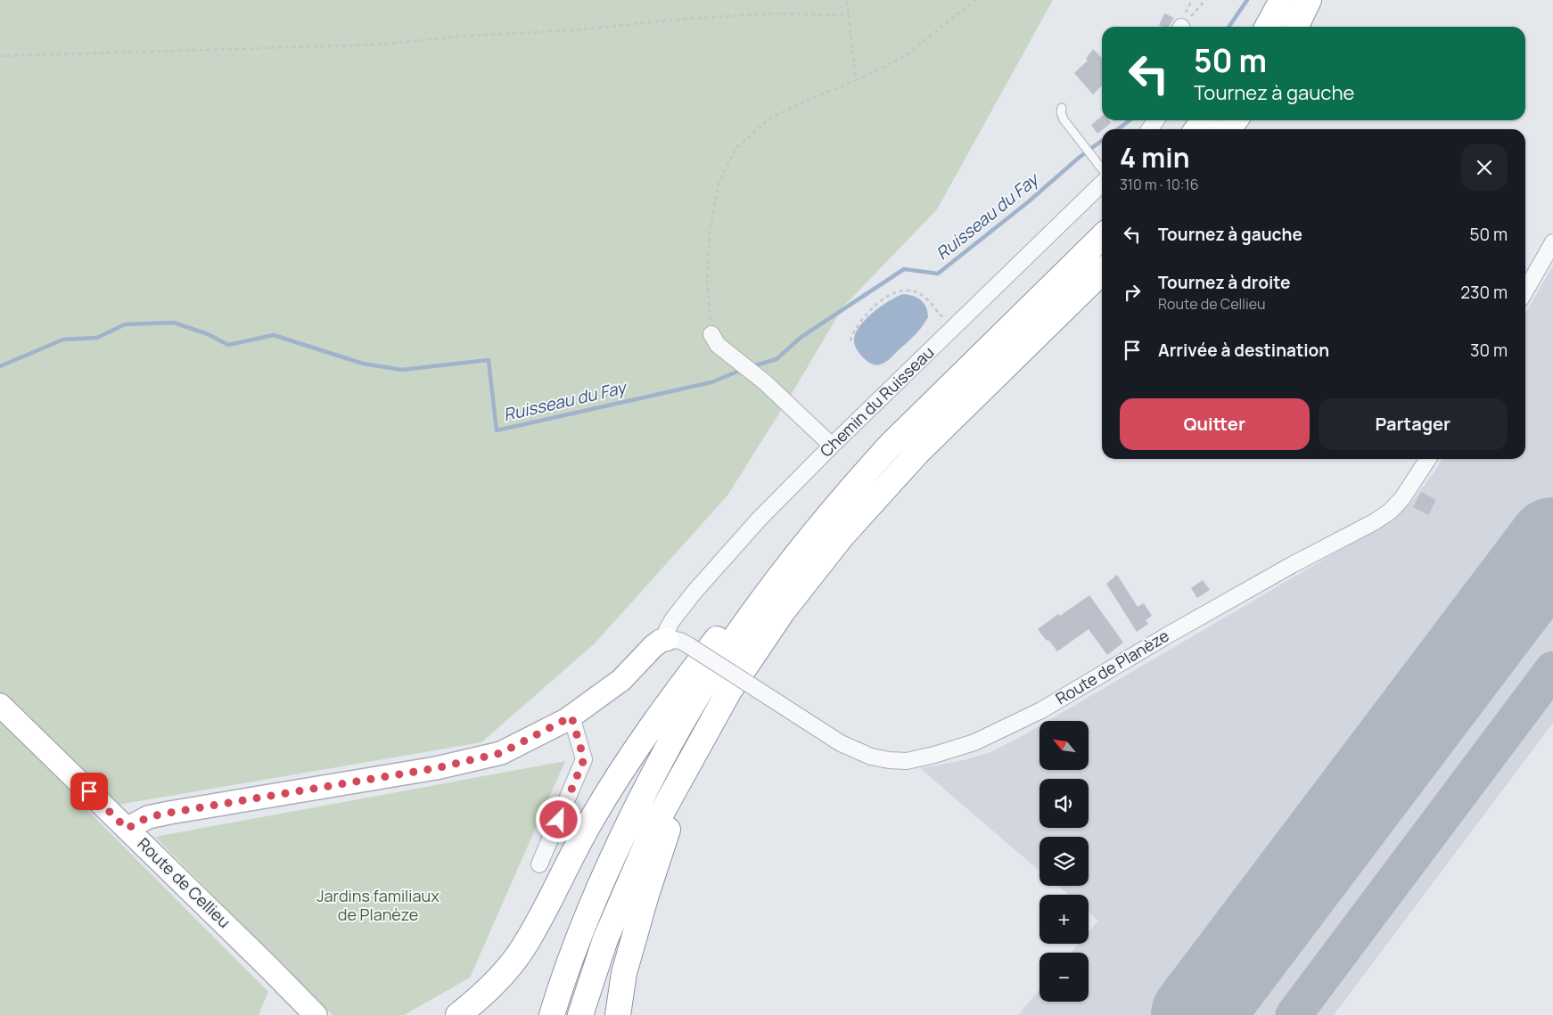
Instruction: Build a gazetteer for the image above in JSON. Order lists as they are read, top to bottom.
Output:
{
  "streets": {
    "street": ["Chemin du Ruisseau", "Route de Planèze", "Route de Cellieu"]
  },
  "crossings": [
    ["Chemin du Ruisseau", "Route de Planèze"]
  ],
  "water": ["Ruisseau du Fay"],
  "parks": ["Jardins familiaux de Planèze"],
  "north": "top left",
  "page": {
    "turn": ["50 m", "Tournez à gauche"],
    "heading": ["4 min", "310 m · 10:16"],
    "list": [
      {
        "name": "Tournez à gauche",
        "value": "50 m"
      },
      {
        "name": "Tournez à droite",
        "note": "Route de Cellieu",
        "value": "230 m"
      },
      {
        "name": "Arrivée à destination",
        "value": "30 m"
      }
    ],
    "buttons": ["Quitter", "Partager"],
    "map_buttons": ["+", "−"]
  }
}
